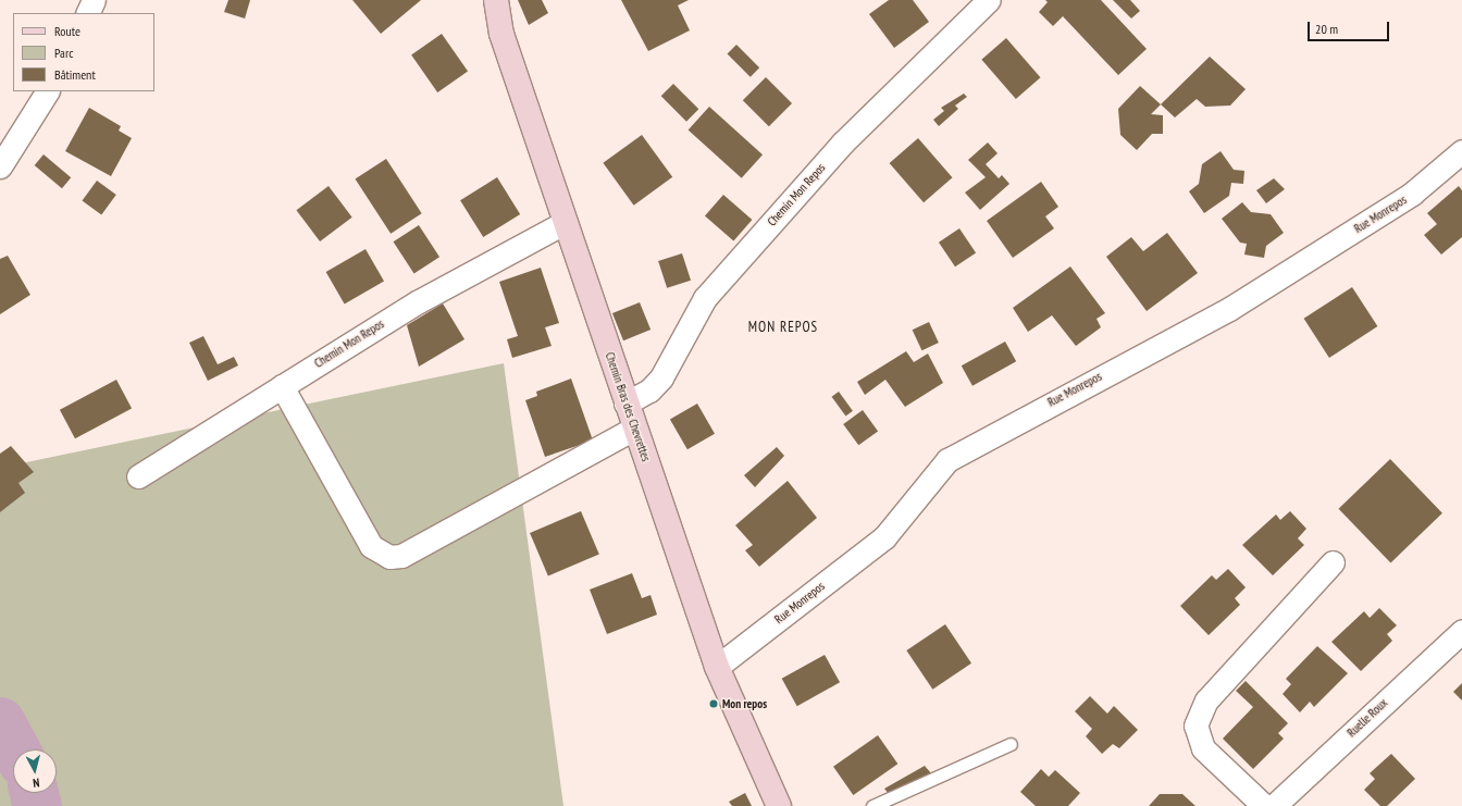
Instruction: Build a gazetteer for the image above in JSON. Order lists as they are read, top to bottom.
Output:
{
  "streets": {
    "main road": ["Chemin Bras des Chevrettes"],
    "street": ["Chemin Mon Repos", "Rue Monrepos", "Ruelle Roux"]
  },
  "crossings": [
    ["Chemin Mon Repos", "Chemin Bras des Chevrettes"],
    ["Rue Monrepos", "Chemin Bras des Chevrettes"]
  ],
  "districts": ["MON REPOS"],
  "places": ["Mon repos"],
  "legend": ["Route", "Parc", "Bâtiment"],
  "scale_bar": "20 m",
  "north": "bottom"
}
